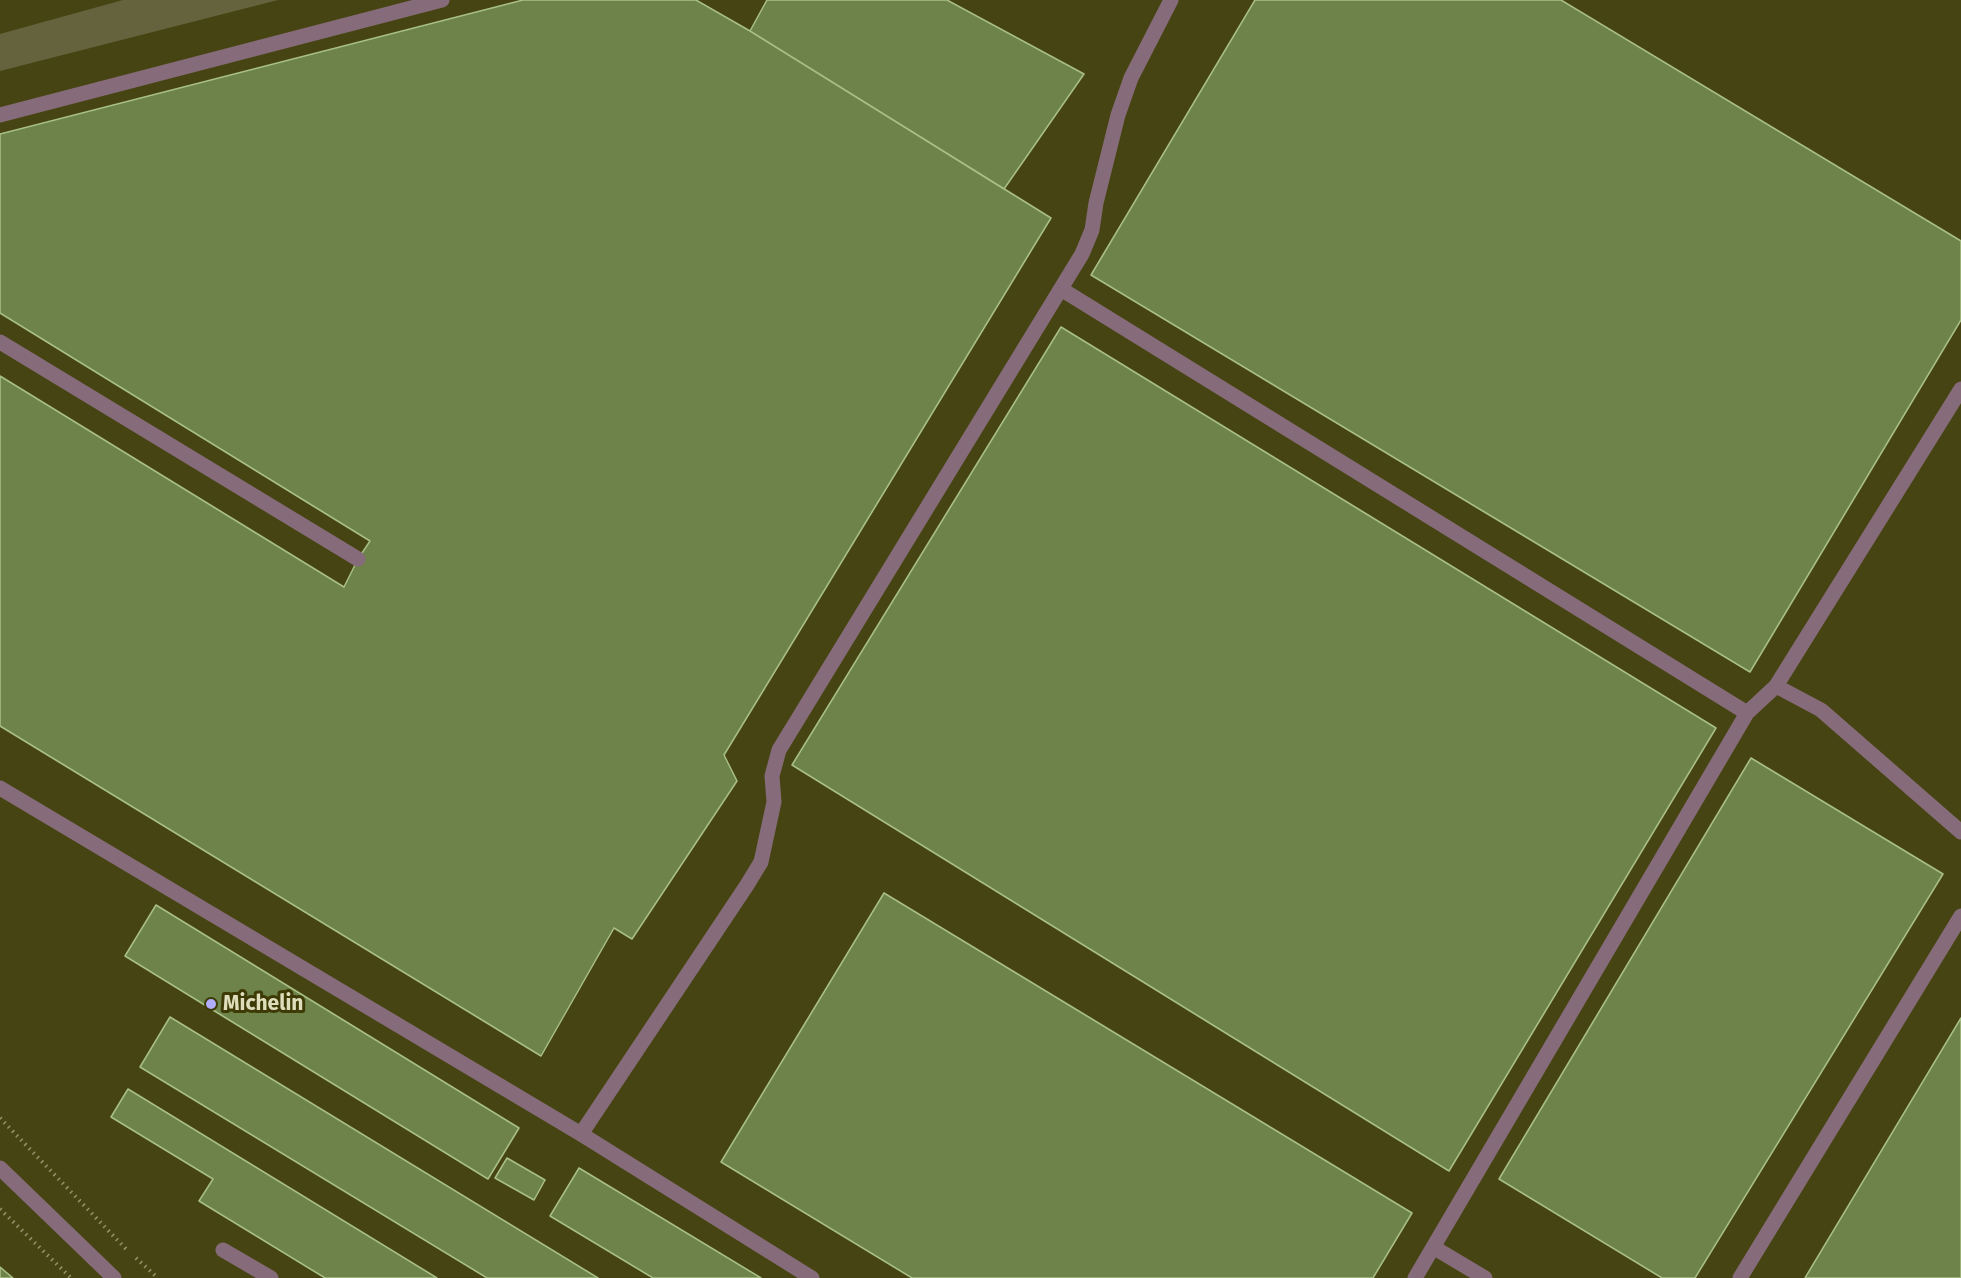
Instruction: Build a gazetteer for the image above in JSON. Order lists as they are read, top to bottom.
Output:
{
  "places": ["Michelin"]
}
